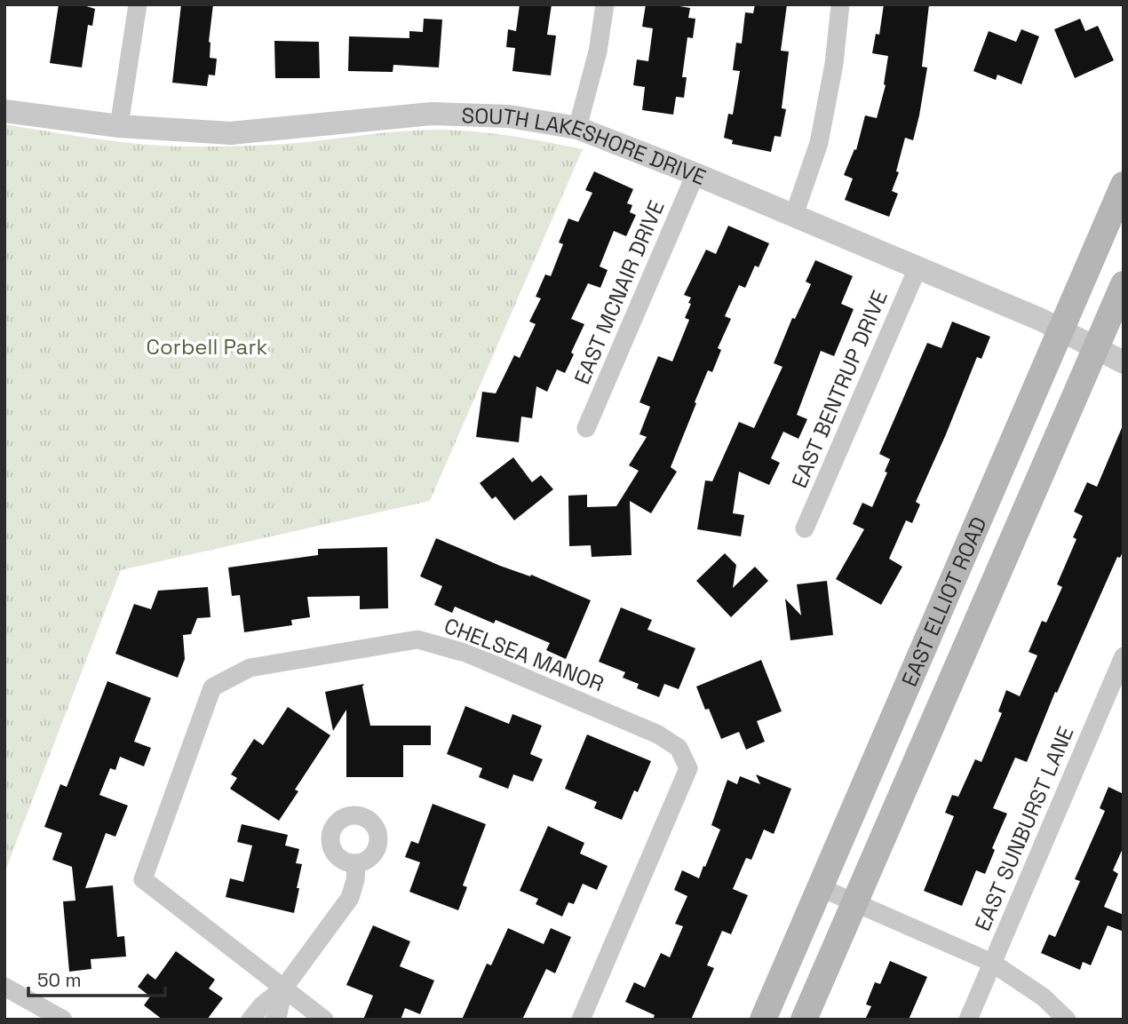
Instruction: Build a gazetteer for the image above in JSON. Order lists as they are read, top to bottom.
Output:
{
  "streets": {
    "main road": ["EAST ELLIOT ROAD"],
    "street": [
      "SOUTH LAKESHORE DRIVE",
      "EAST MCNAIR DRIVE",
      "EAST BENTRUP DRIVE",
      "CHELSEA MANOR",
      "EAST SUNBURST LANE"
    ]
  },
  "crossings": [
    ["SOUTH LAKESHORE DRIVE", "EAST MCNAIR DRIVE"],
    ["SOUTH LAKESHORE DRIVE", "EAST BENTRUP DRIVE"],
    ["SOUTH LAKESHORE DRIVE", "EAST ELLIOT ROAD"]
  ],
  "parks": ["Corbell Park"],
  "scale_bar": "50 m"
}
